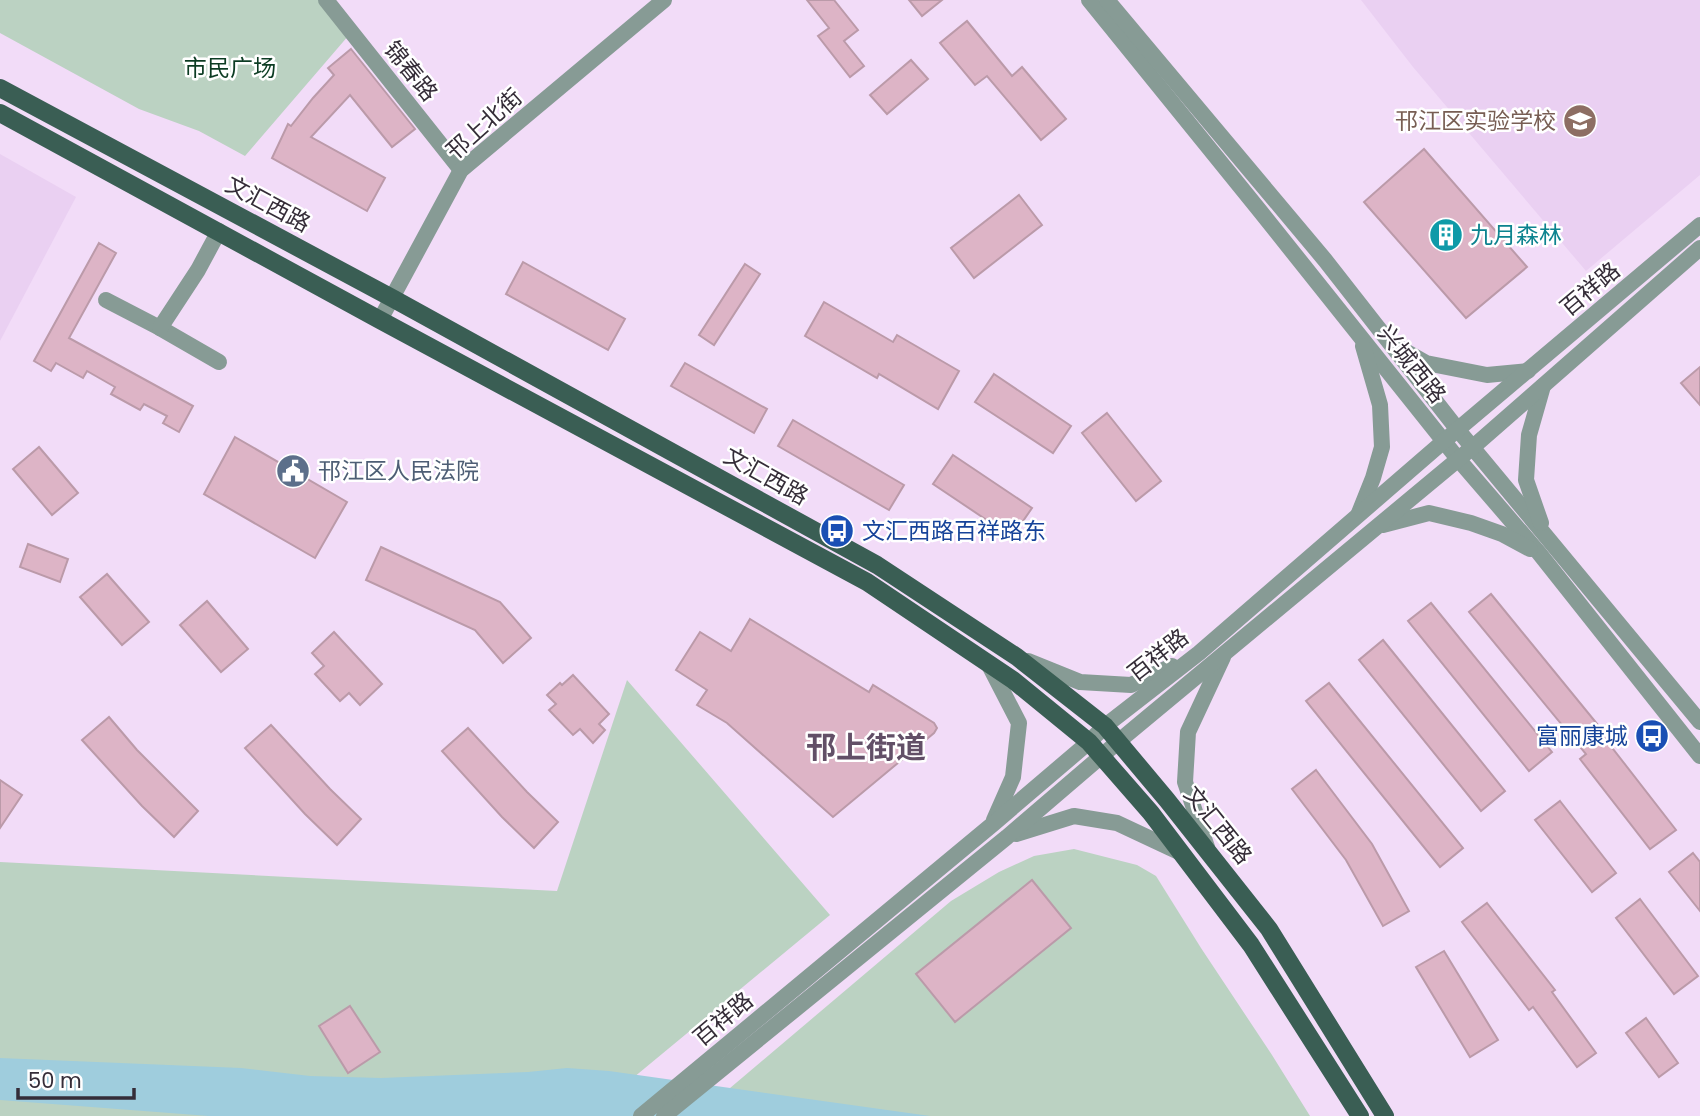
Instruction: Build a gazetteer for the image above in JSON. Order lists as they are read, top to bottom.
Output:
{
  "streets": {
    "main road": ["文汇西路"],
    "street": [
      "锦春路",
      "邗上北街",
      "百祥路",
      "兴城西路"
    ]
  },
  "crossings": [
    ["锦春路", "邗上北街"],
    ["邗上北街", "文汇西路"],
    ["文汇西路", "百祥路"],
    ["百祥路", "兴城西路"]
  ],
  "districts": ["邗上街道"],
  "parks": ["市民广场"],
  "places": {
    "school or university": ["邗江区实验学校"],
    "building": ["九月森林"],
    "public building": ["邗江区人民法院"],
    "bus stop": ["文汇西路百祥路东", "富丽康城"]
  },
  "scale_bar": "50 m"
}
